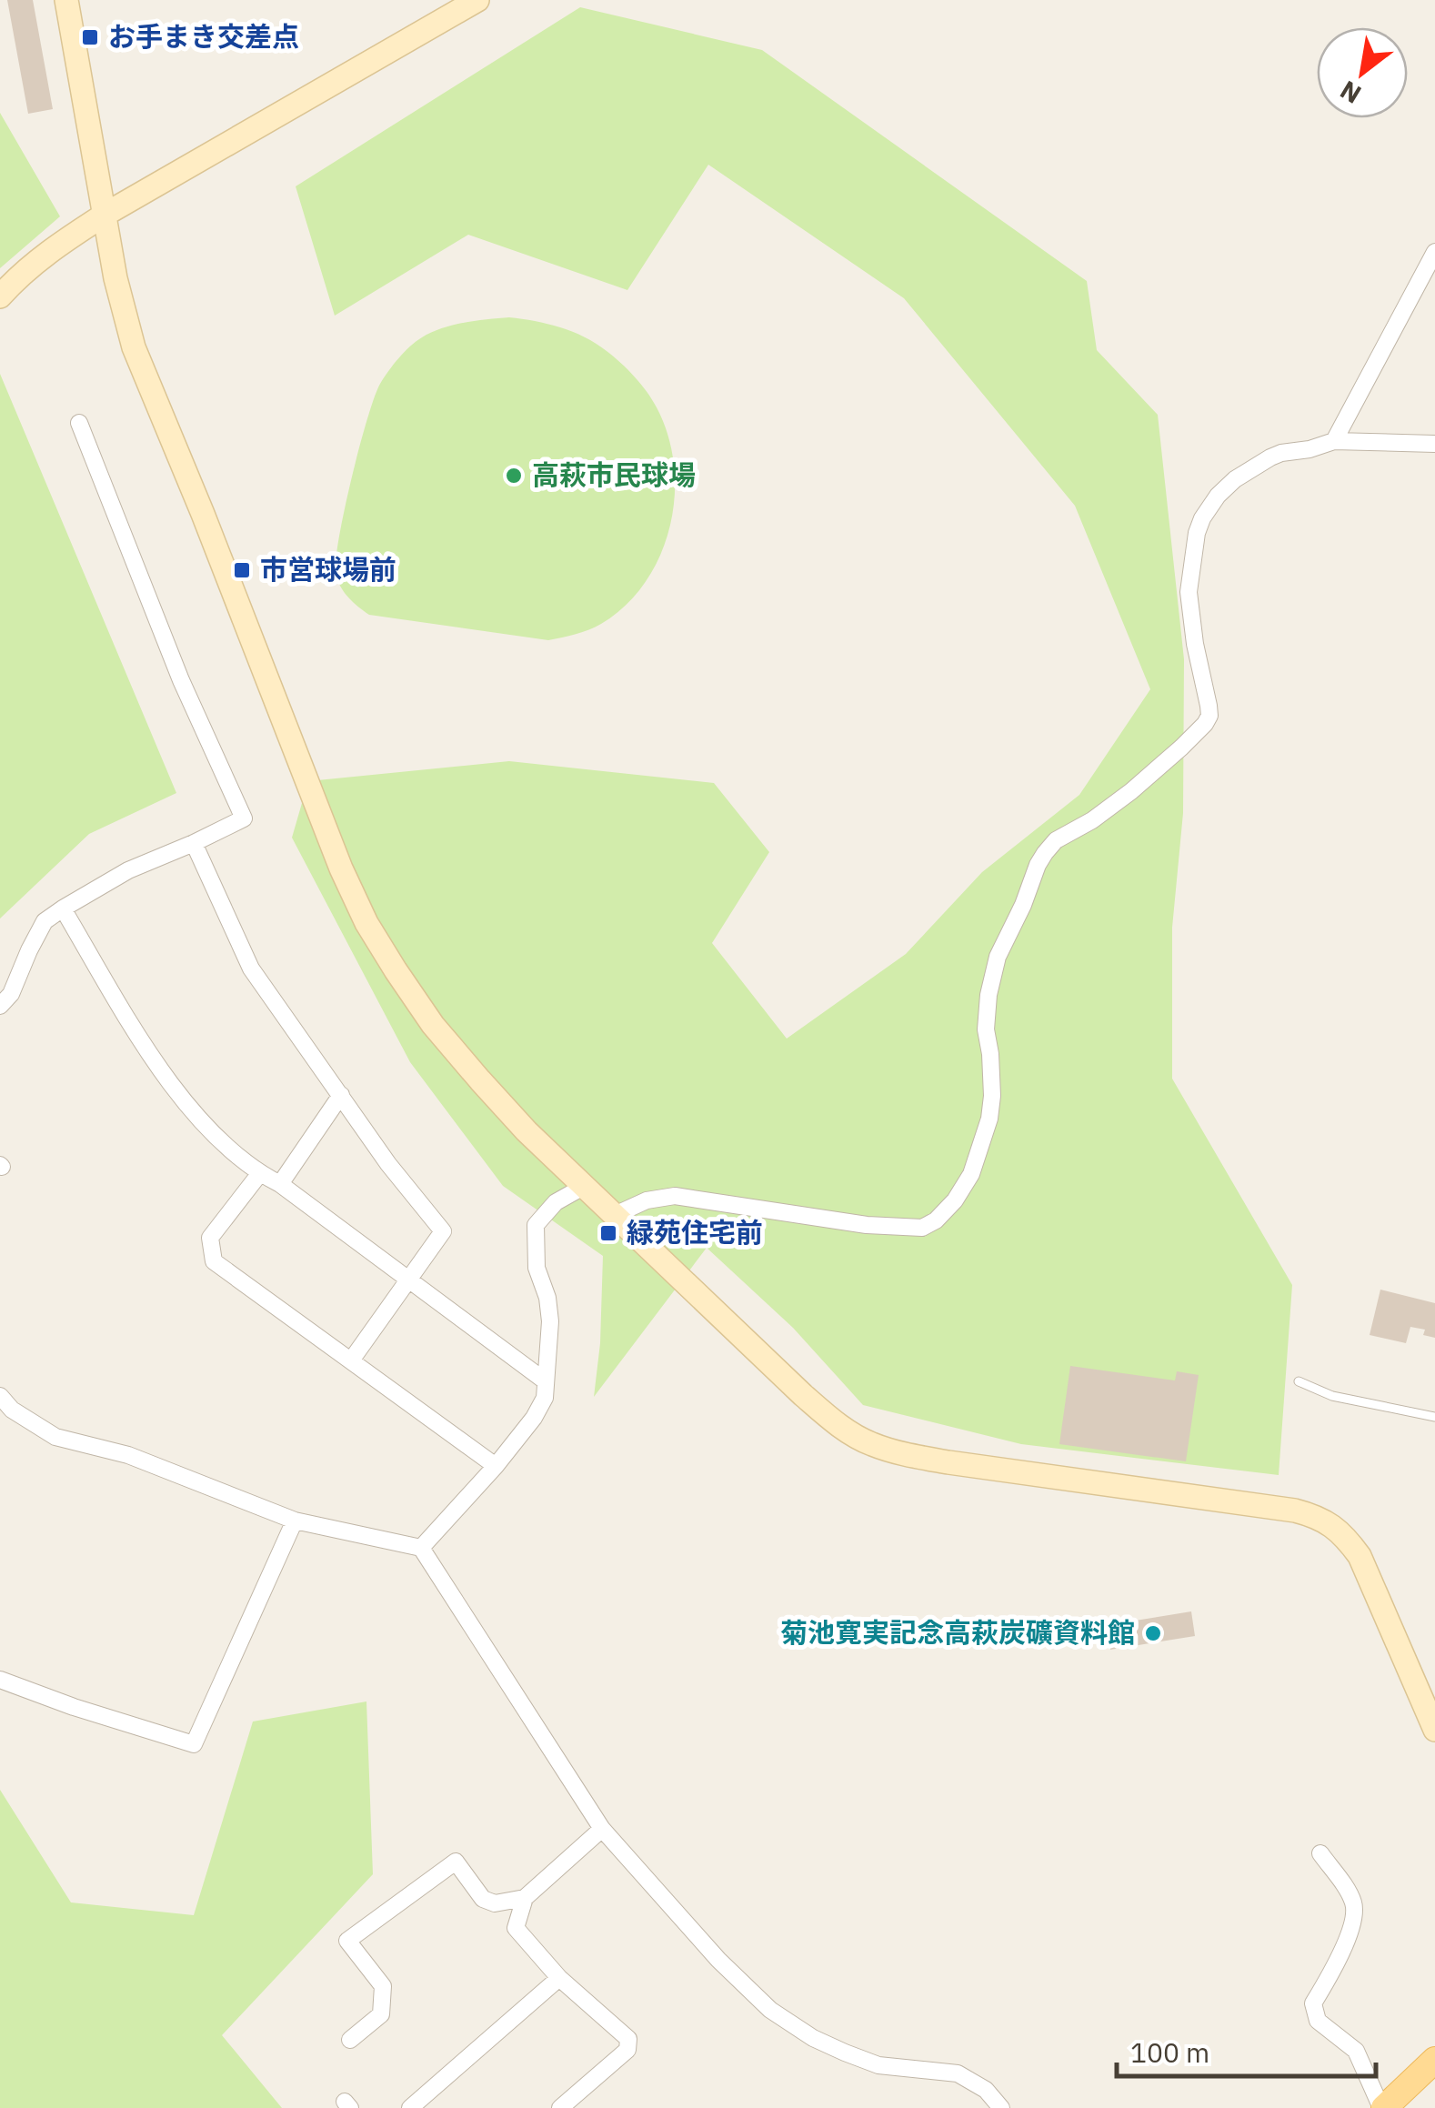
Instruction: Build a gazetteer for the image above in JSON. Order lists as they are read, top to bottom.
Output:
{
  "places": {
    "transit": ["お手まき交差点", "市営球場前", "緑苑住宅前"],
    "other": ["高萩市民球場", "菊池寛実記念高萩炭礦資料館"]
  },
  "scale_bar": "100 m",
  "north": "bottom left"
}
